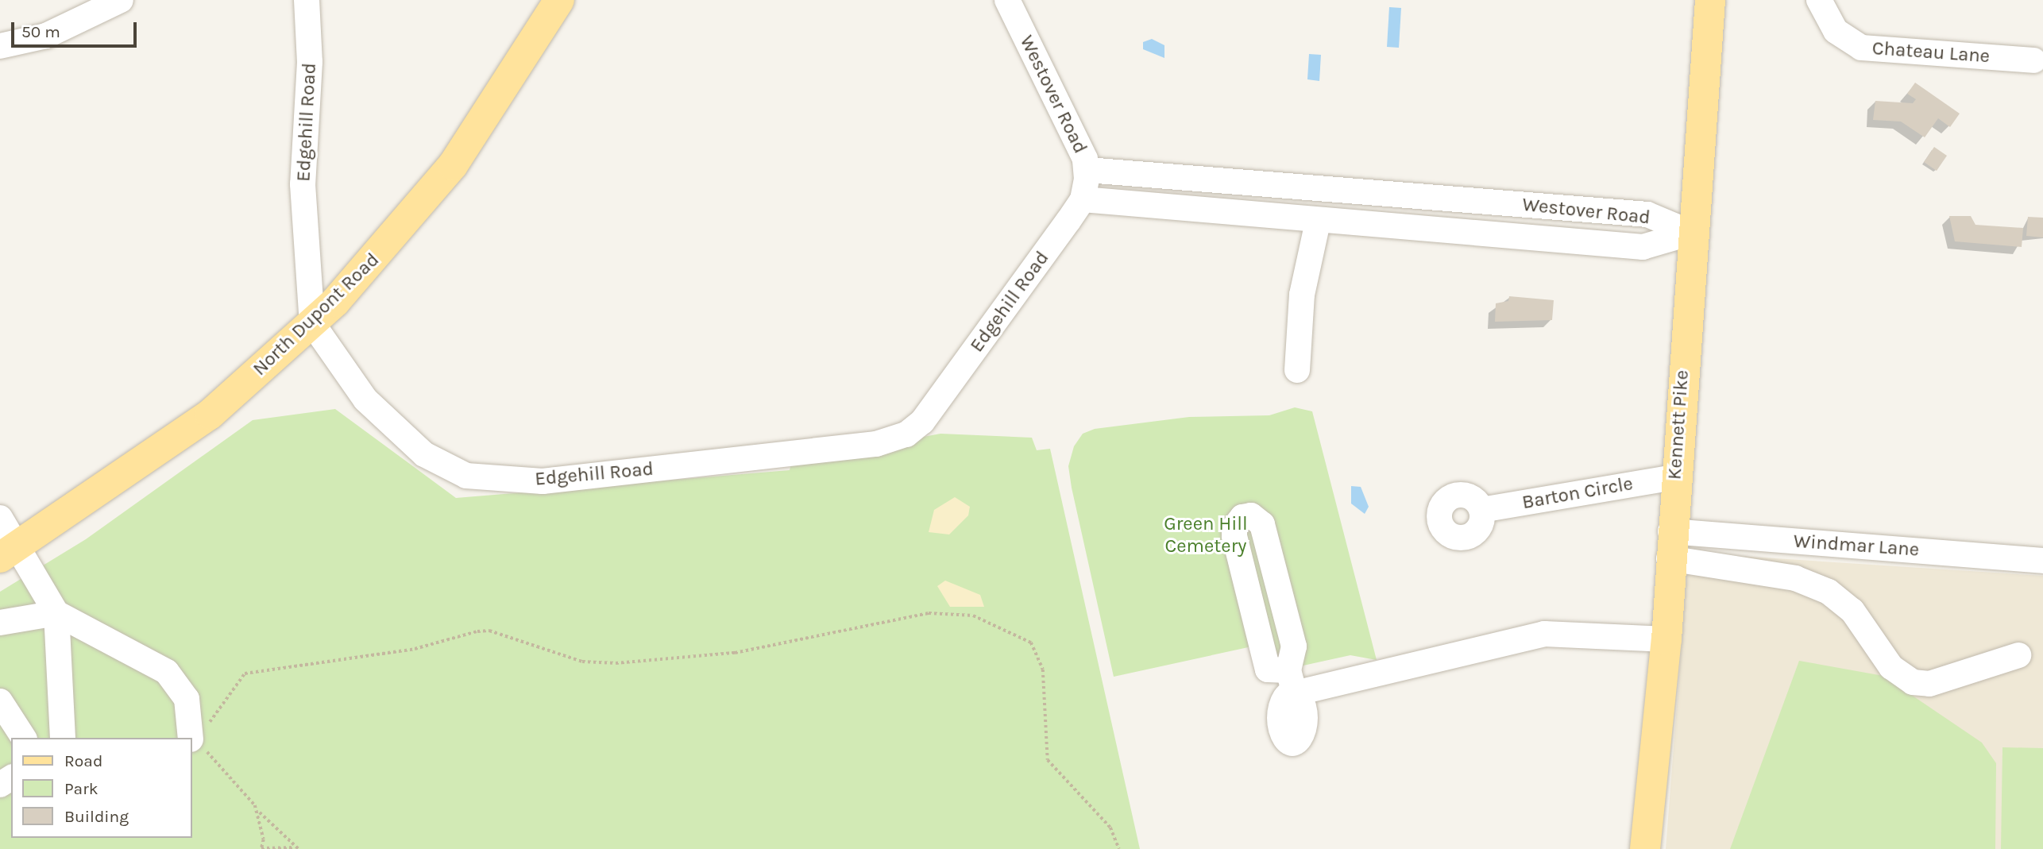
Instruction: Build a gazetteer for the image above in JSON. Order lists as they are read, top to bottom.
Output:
{
  "streets": {
    "main road": ["North Dupont Road", "Kennett Pike"],
    "street": [
      "Chateau Lane",
      "Westover Road",
      "Edgehill Road",
      "Barton Circle",
      "Windmar Lane"
    ]
  },
  "crossings": [
    ["Westover Road", "Edgehill Road"],
    ["Westover Road", "Kennett Pike"],
    ["Edgehill Road", "North Dupont Road"],
    ["Kennett Pike", "Barton Circle"],
    ["Kennett Pike", "Windmar Lane"]
  ],
  "parks": ["Green Hill Cemetery"],
  "legend": ["Road", "Park", "Building"],
  "scale_bar": "50 m"
}
